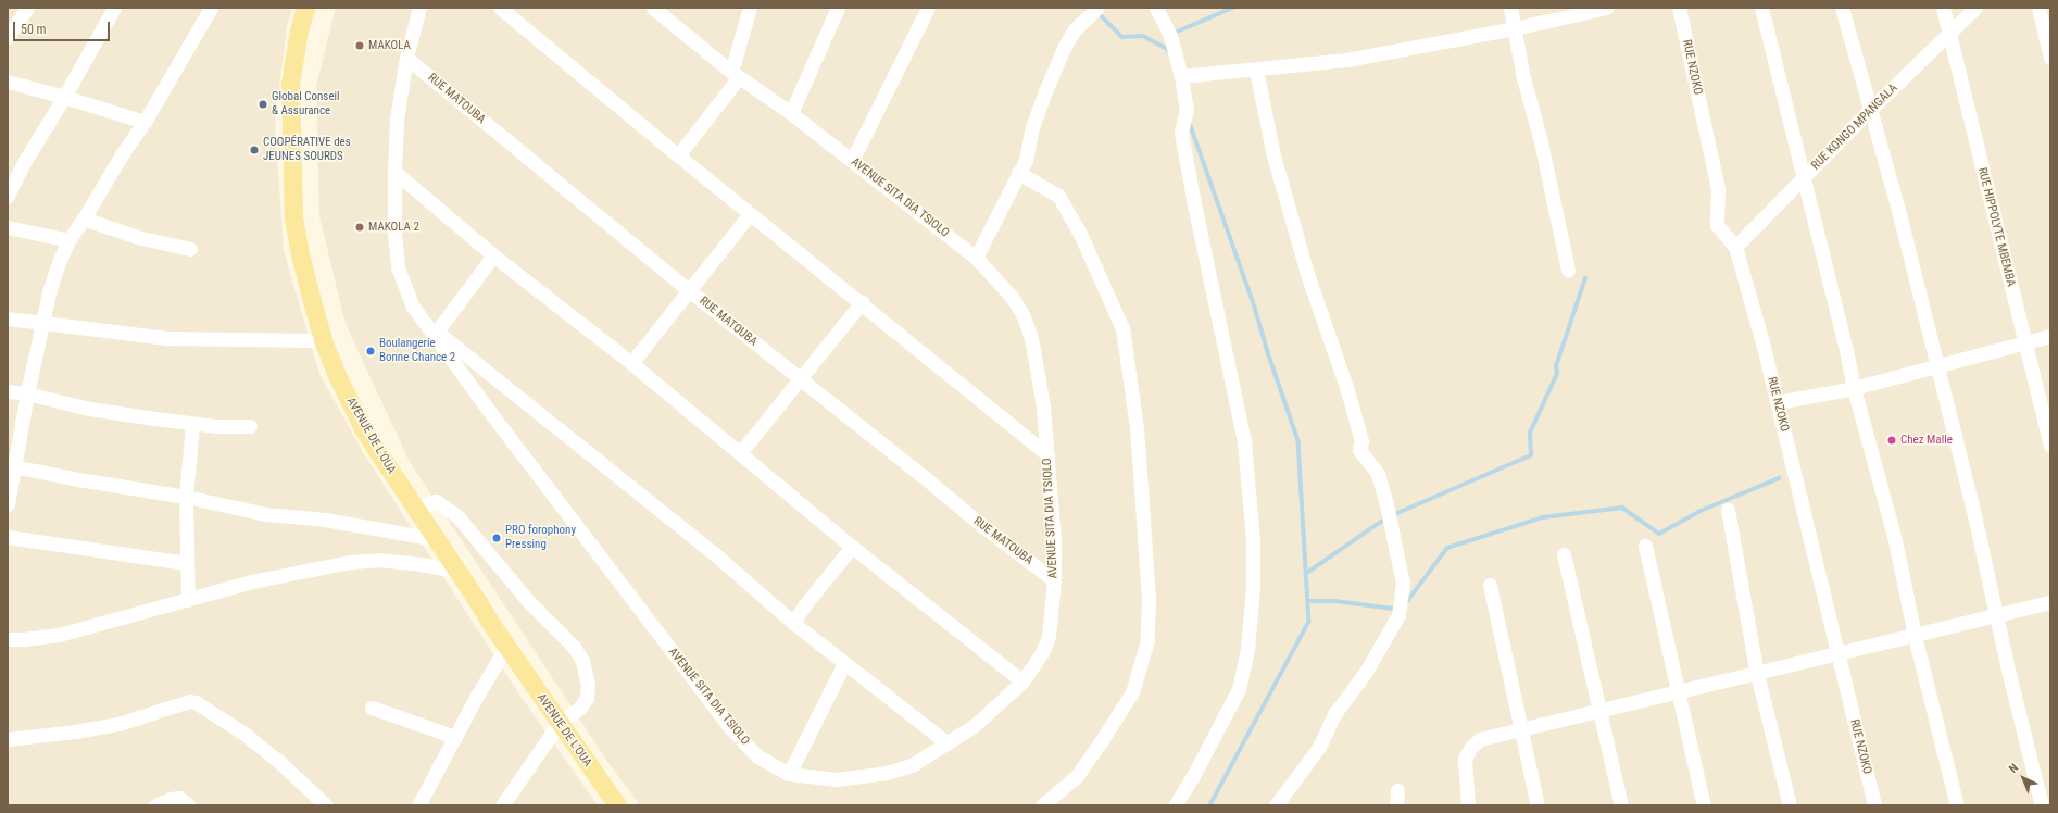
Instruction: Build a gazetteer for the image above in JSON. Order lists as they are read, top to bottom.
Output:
{
  "streets": {
    "main road": ["AVENUE DE L'OUA"],
    "street": [
      "RUE NZOKO",
      "RUE MATOUBA",
      "RUE KONGO MPANGALA",
      "AVENUE SITA DIA TSIOLO",
      "RUE HIPPOLYTE MBEMBA"
    ]
  },
  "crossings": [
    ["RUE NZOKO", "RUE KONGO MPANGALA"],
    ["RUE MATOUBA", "AVENUE SITA DIA TSIOLO"],
    ["RUE KONGO MPANGALA", "RUE HIPPOLYTE MBEMBA"]
  ],
  "places": [
    "MAKOLA",
    "Global Conseil & Assurance",
    "COOPÉRATIVE des JEUNES SOURDS",
    "MAKOLA 2",
    "Boulangerie Bonne Chance 2",
    "Chez Malle",
    "PRO forophony Pressing"
  ],
  "scale_bar": "50 m",
  "north": "top left"
}
